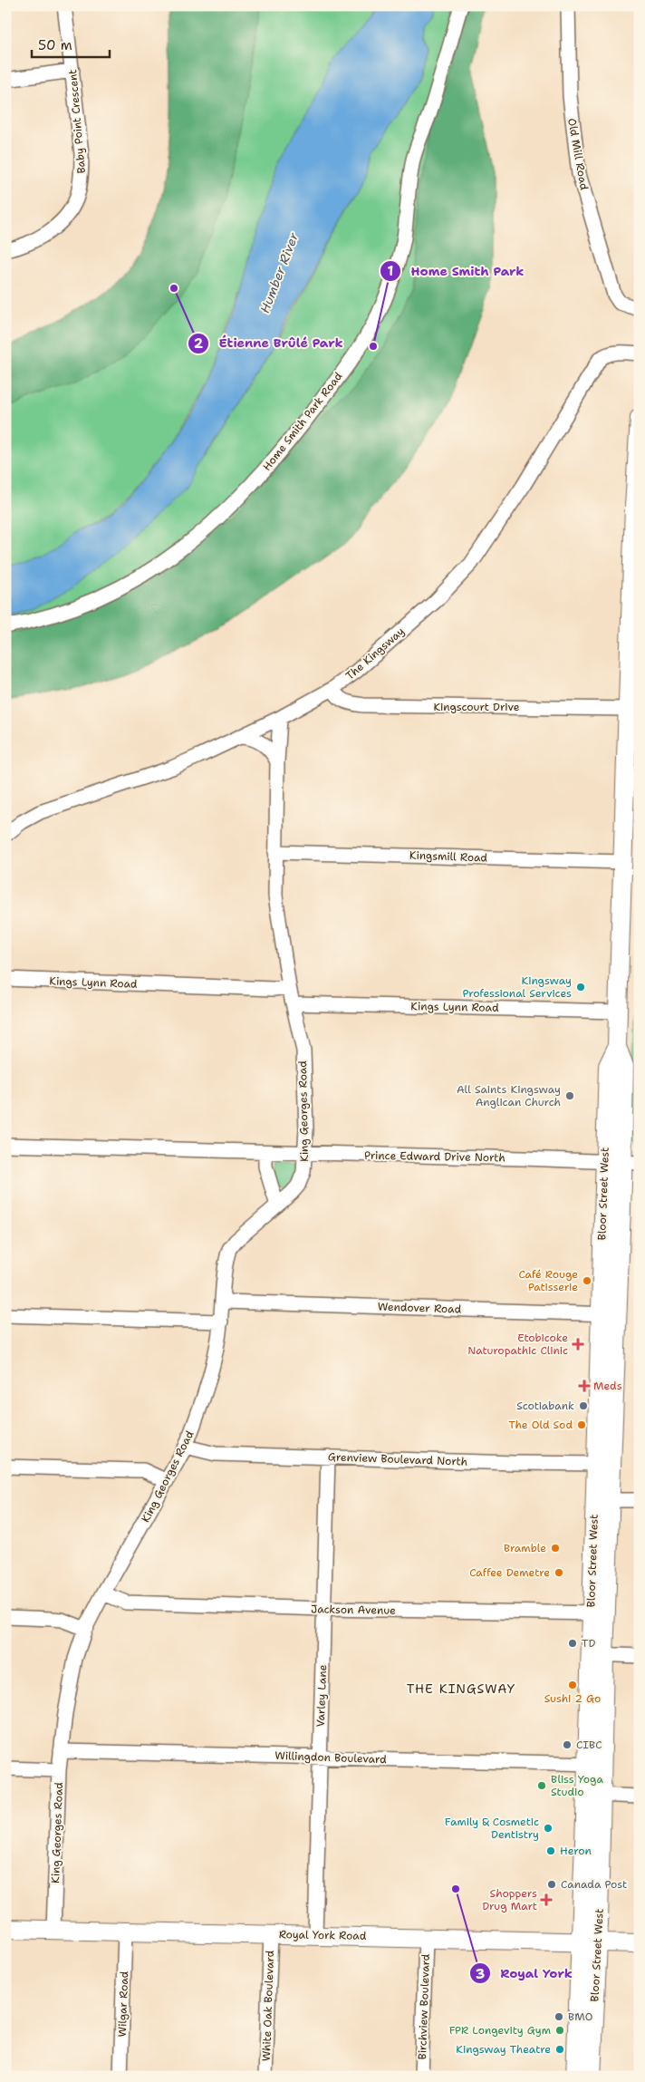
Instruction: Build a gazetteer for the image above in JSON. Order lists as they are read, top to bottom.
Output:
{
  "streets": {
    "main road": ["Bloor Street West", "Royal York Road"],
    "street": [
      "Baby Point Crescent",
      "Old Mill Road",
      "Home Smith Park Road",
      "The Kingsway",
      "Kingscourt Drive",
      "Kingsmill Road",
      "Kings Lynn Road",
      "King Georges Road",
      "Prince Edward Drive North",
      "Wendover Road",
      "Grenview Boulevard North",
      "Jackson Avenue",
      "Varley Lane",
      "Willingdon Boulevard",
      "Wilgar Road",
      "White Oak Boulevard",
      "Birchview Boulevard"
    ]
  },
  "crossings": [
    ["The Kingsway", "Kingscourt Drive"],
    ["The Kingsway", "King Georges Road"],
    ["Kingscourt Drive", "Bloor Street West"],
    ["Kingsmill Road", "King Georges Road"],
    ["Kingsmill Road", "Bloor Street West"],
    ["Kings Lynn Road", "King Georges Road"],
    ["Kings Lynn Road", "Bloor Street West"],
    ["King Georges Road", "Prince Edward Drive North"],
    ["King Georges Road", "Wendover Road"],
    ["King Georges Road", "Grenview Boulevard North"],
    ["King Georges Road", "Jackson Avenue"],
    ["King Georges Road", "Willingdon Boulevard"],
    ["King Georges Road", "Royal York Road"],
    ["Prince Edward Drive North", "Bloor Street West"],
    ["Bloor Street West", "Wendover Road"],
    ["Bloor Street West", "Grenview Boulevard North"],
    ["Bloor Street West", "Jackson Avenue"],
    ["Bloor Street West", "Willingdon Boulevard"],
    ["Bloor Street West", "Royal York Road"],
    ["Grenview Boulevard North", "Varley Lane"],
    ["Jackson Avenue", "Varley Lane"],
    ["Varley Lane", "Willingdon Boulevard"],
    ["Varley Lane", "Royal York Road"],
    ["Royal York Road", "Wilgar Road"],
    ["Royal York Road", "White Oak Boulevard"],
    ["Royal York Road", "Birchview Boulevard"]
  ],
  "districts": ["THE KINGSWAY"],
  "water": ["Humber River"],
  "places": {
    "other": [
      "Étienne Brûlé Park",
      "Home Smith Park",
      "Kingsway Professional Services",
      "All Saints Kingsway Anglican Church",
      "Café Rouge Patisserie",
      "Scotiabank",
      "The Old Sod",
      "Bramble",
      "Caffee Demetre",
      "TD",
      "Sushi 2 Go",
      "CIBC",
      "Bliss Yoga Studio",
      "Family & Cosmetic Dentistry",
      "Heron",
      "Canada Post",
      "Royal York",
      "BMO",
      "FPR Longevity Gym",
      "Kingsway Theatre"
    ],
    "health": ["Etobicoke Naturopathic Clinic", "Meds", "Shoppers Drug Mart"]
  },
  "scale_bar": "50 m"
}
